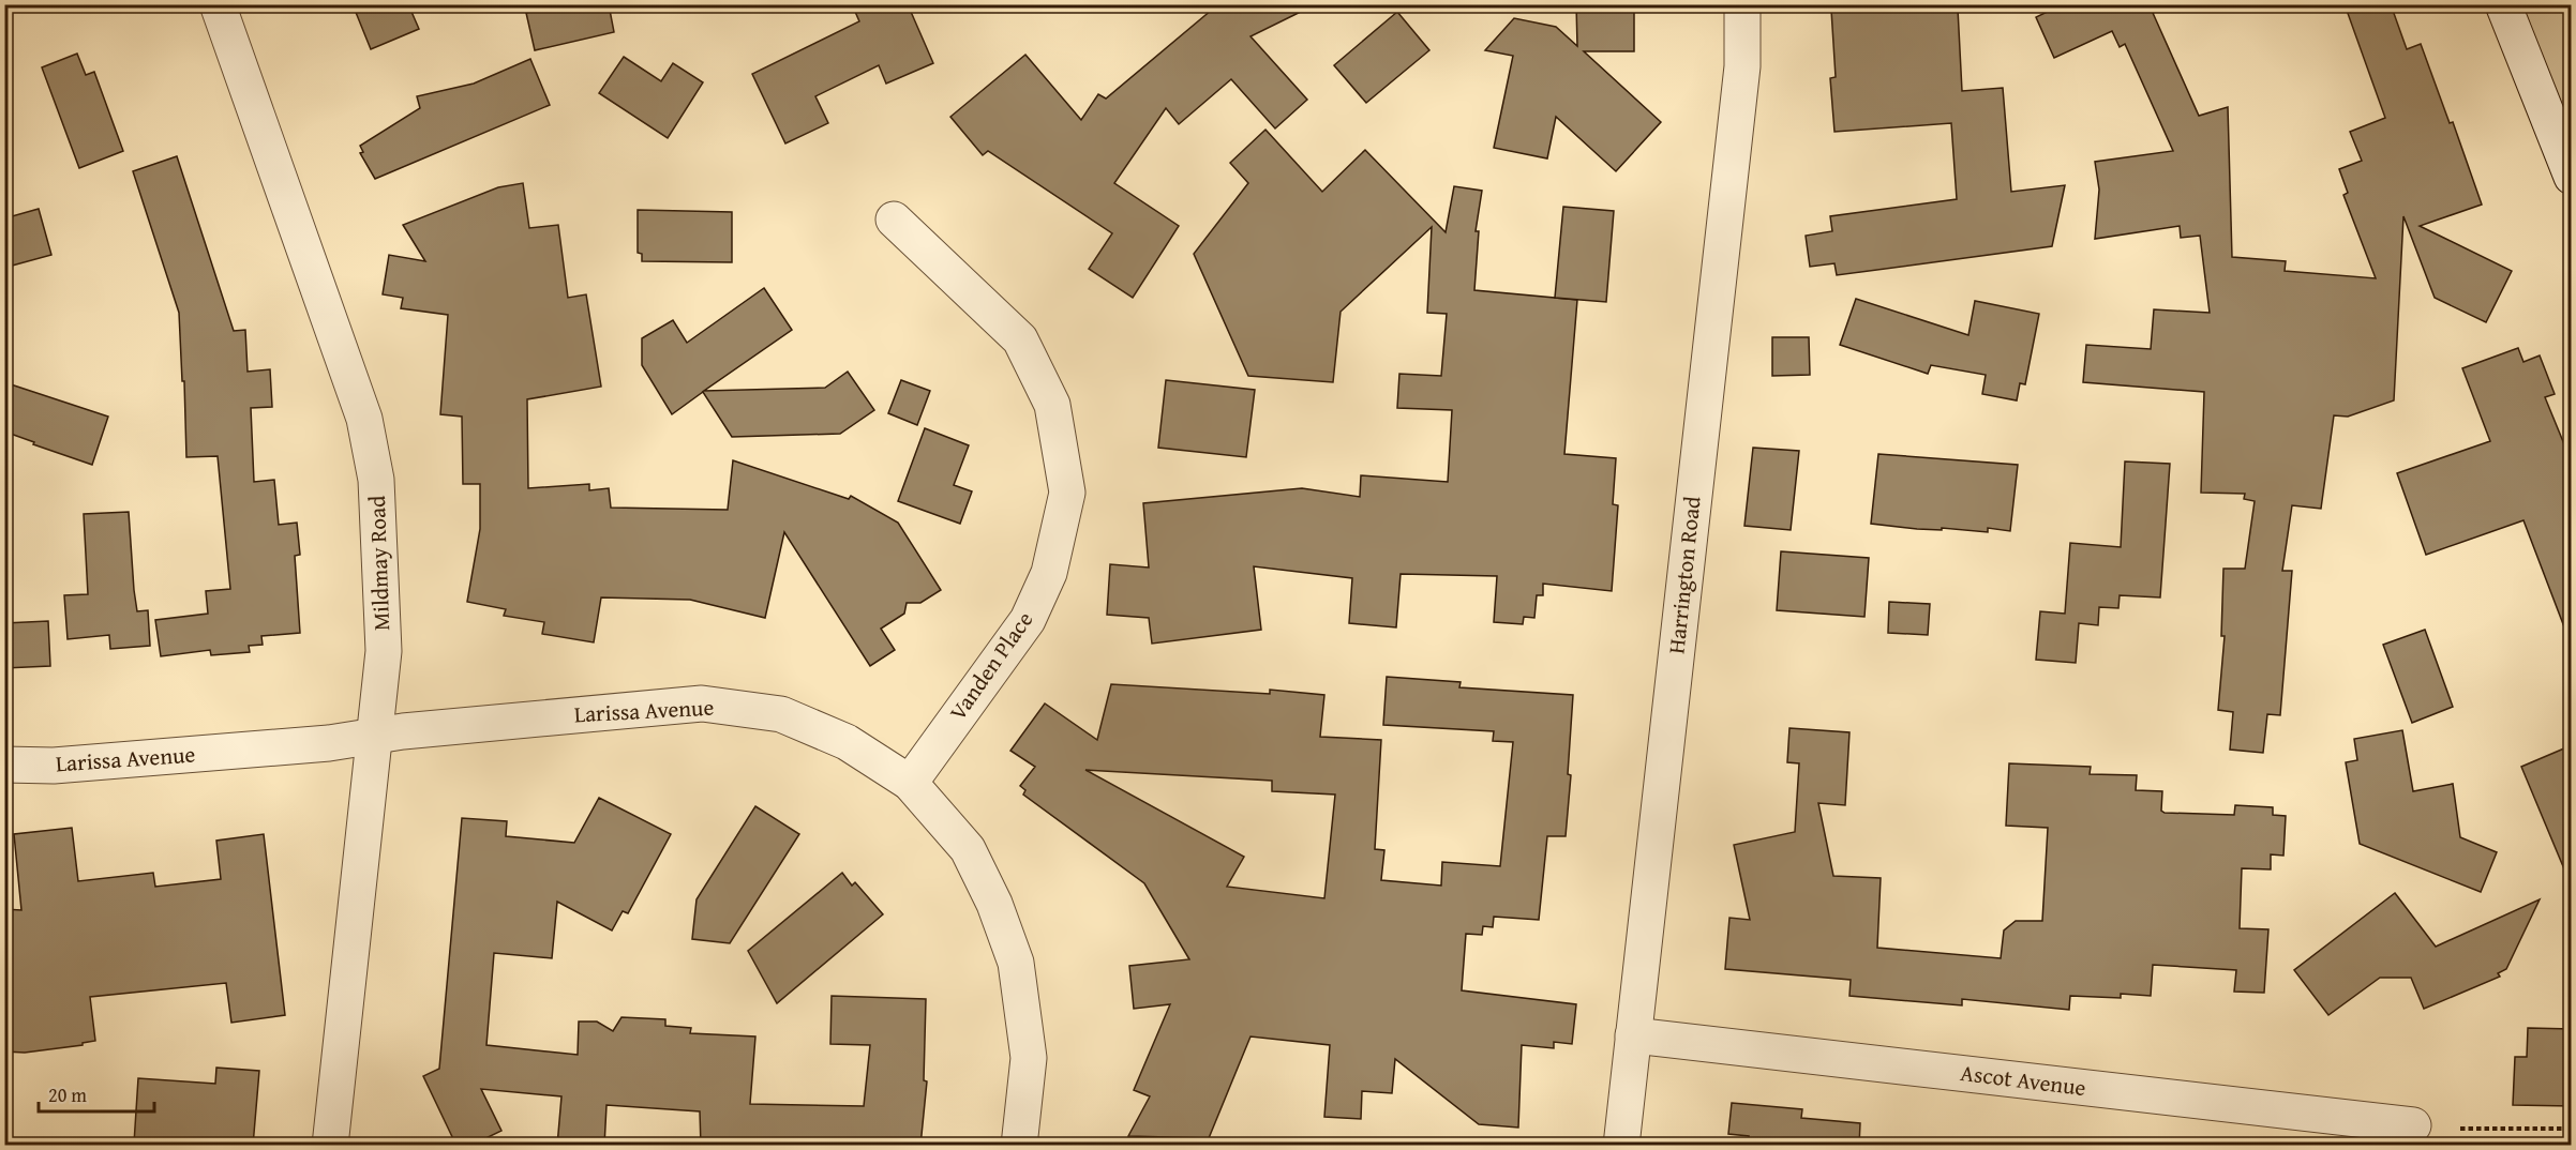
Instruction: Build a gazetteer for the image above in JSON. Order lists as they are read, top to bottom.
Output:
{
  "streets": {
    "street": [
      "Mildmay Road",
      "Harrington Road",
      "Vanden Place",
      "Larissa Avenue",
      "Ascot Avenue"
    ]
  },
  "crossings": [
    ["Mildmay Road", "Larissa Avenue"],
    ["Harrington Road", "Ascot Avenue"],
    ["Vanden Place", "Larissa Avenue"]
  ],
  "scale_bar": "20 m"
}
